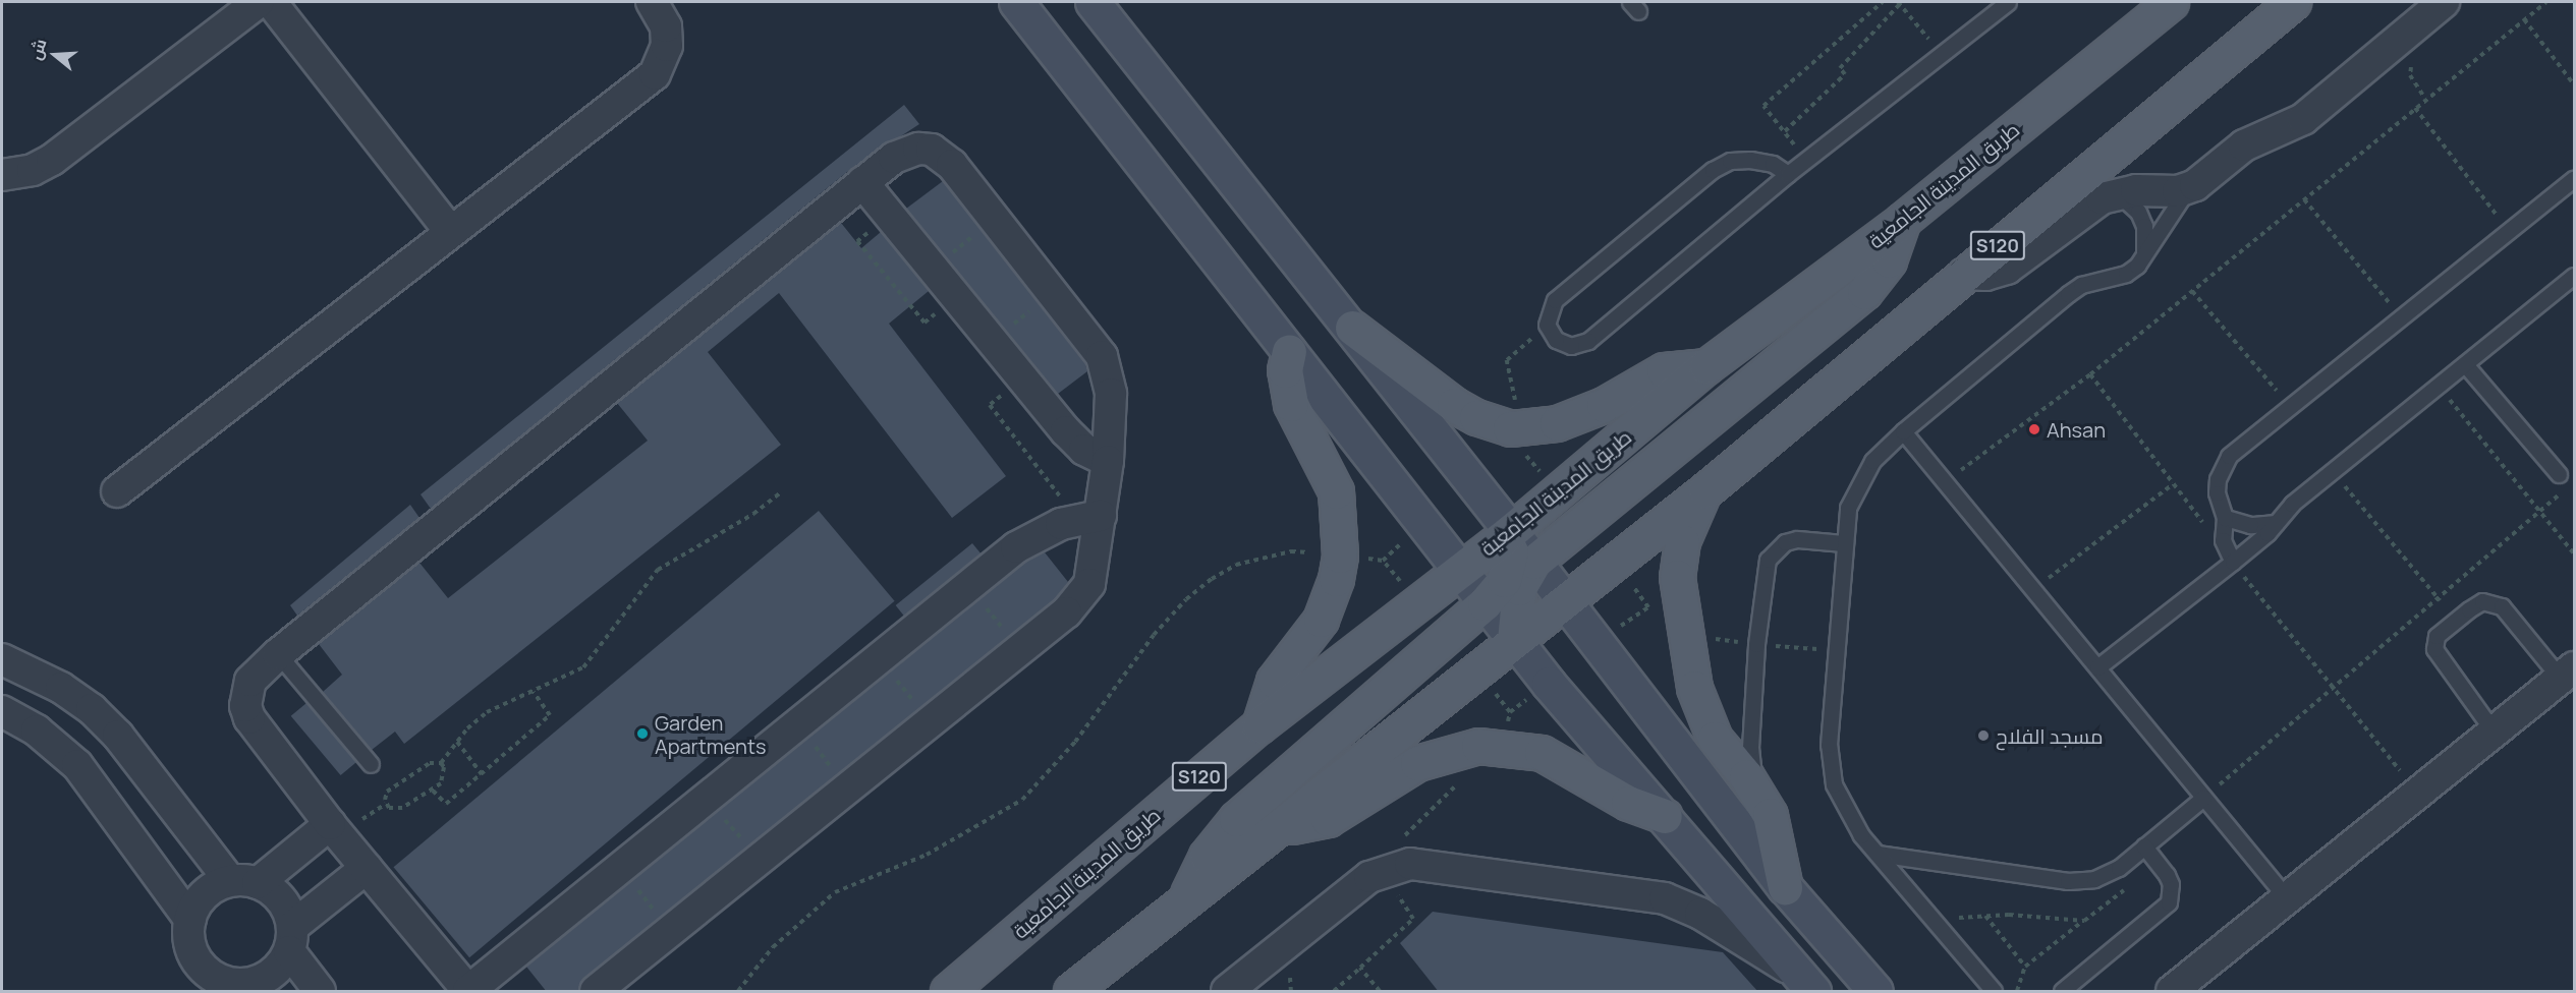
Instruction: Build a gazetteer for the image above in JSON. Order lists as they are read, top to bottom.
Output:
{
  "streets": {
    "main road": ["طريق المدينة الجامعية", "S120"]
  },
  "places": ["Ahsan", "Garden Apartments", "مسجد الفلاح"],
  "north": "left"
}
